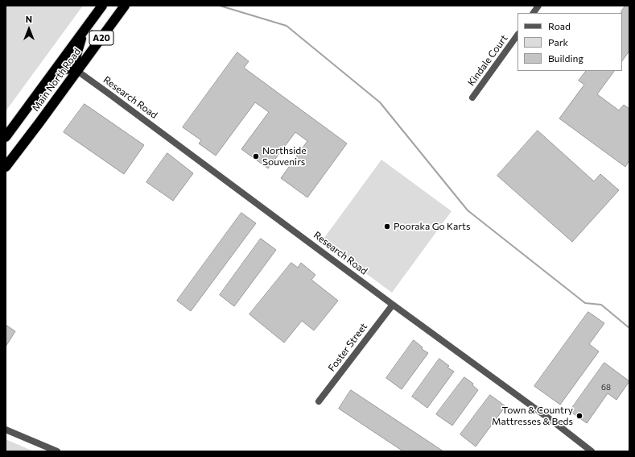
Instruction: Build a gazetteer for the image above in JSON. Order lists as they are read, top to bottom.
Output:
{
  "streets": {
    "highway": ["A20", "Main North Road"],
    "street": ["Kindale Court", "Research Road", "Foster Street"]
  },
  "crossings": [
    ["Main North Road", "Research Road"],
    ["Research Road", "Foster Street"]
  ],
  "places": ["Northside Souvenirs", "Pooraka Go Karts", "Town & Country Mattresses & Beds"],
  "house_numbers": ["68"],
  "legend": ["Road", "Park", "Building"],
  "north": "top"
}
